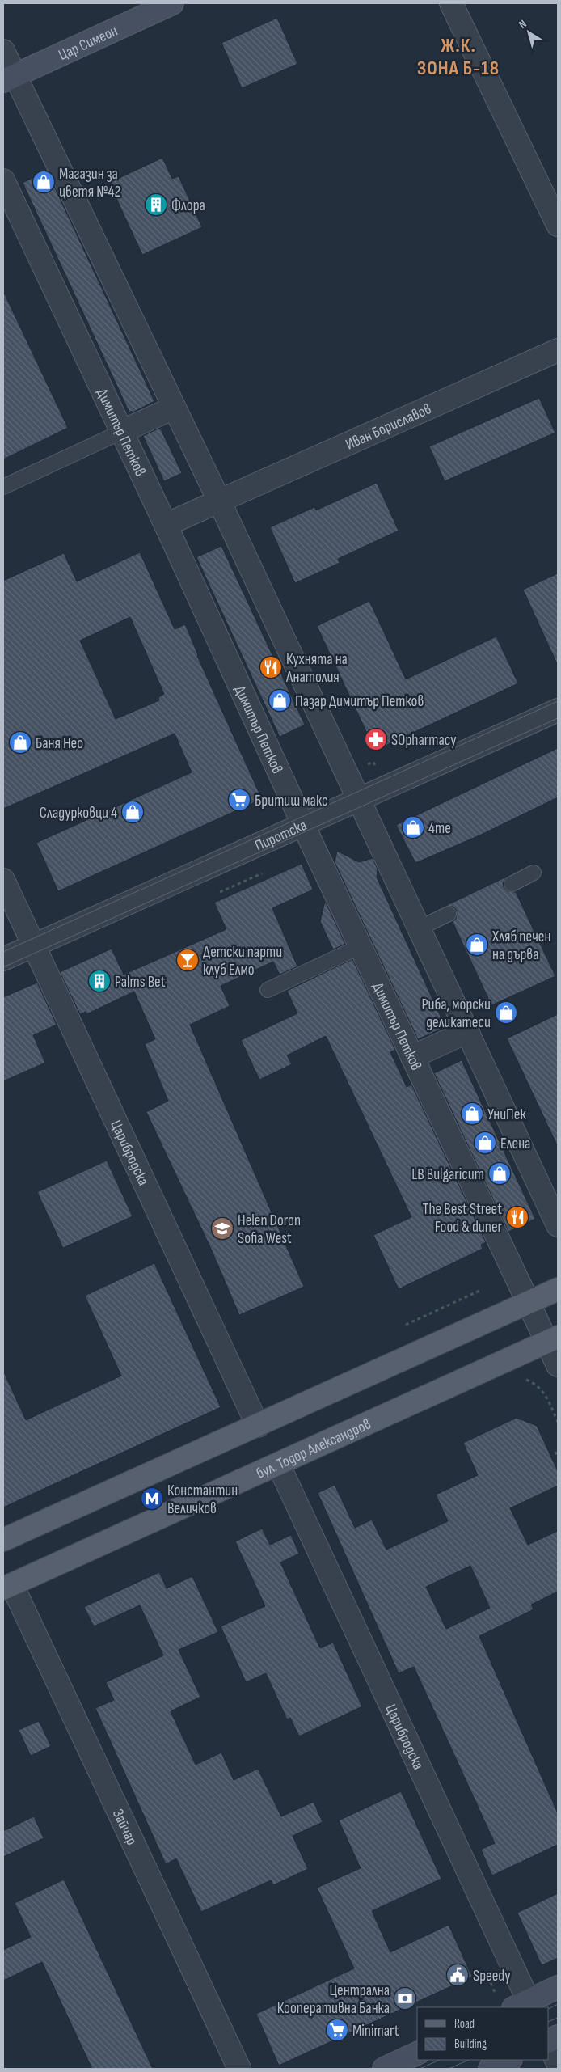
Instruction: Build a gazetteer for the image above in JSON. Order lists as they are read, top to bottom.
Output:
{
  "streets": {
    "main road": ["бул. Тодор Александров"],
    "street": [
      "Цар Симеон",
      "Иван Бориславов",
      "Димитър Петков",
      "Пиротска",
      "Царибродска",
      "Зайчар"
    ]
  },
  "crossings": [
    ["Иван Бориславов", "Димитър Петков"],
    ["Димитър Петков", "Пиротска"],
    ["Димитър Петков", "бул. Тодор Александров"],
    ["Пиротска", "Царибродска"],
    ["Царибродска", "бул. Тодор Александров"],
    ["бул. Тодор Александров", "Зайчар"]
  ],
  "districts": ["Ж.К. ЗОНА Б-18"],
  "places": {
    "shop": [
      "Магазин за цветя №42",
      "Пазар Димитър Петков",
      "Баня Нео",
      "Сладурковци 4",
      "4me",
      "Хляб печен на дърва",
      "Риба, морски деликатеси",
      "УниПек",
      "Елена",
      "LB Bulgaricum"
    ],
    "building": ["Флора", "Palms Bet"],
    "restaurant": ["Кухнята на Анатолия", "The Best Street Food & duner"],
    "pharmacy": ["SOpharmacy"],
    "supermarket": ["Бритиш макс", "Minimart"],
    "bar": ["Детски парти клуб Елмо"],
    "school or university": ["Helen Doron Sofia West"],
    "metro station": ["Константин Величков"],
    "public building": ["Speedy"],
    "bank": ["Централна Кооперативна Банка"]
  },
  "legend": ["Road", "Building"],
  "north": "top left"
}
